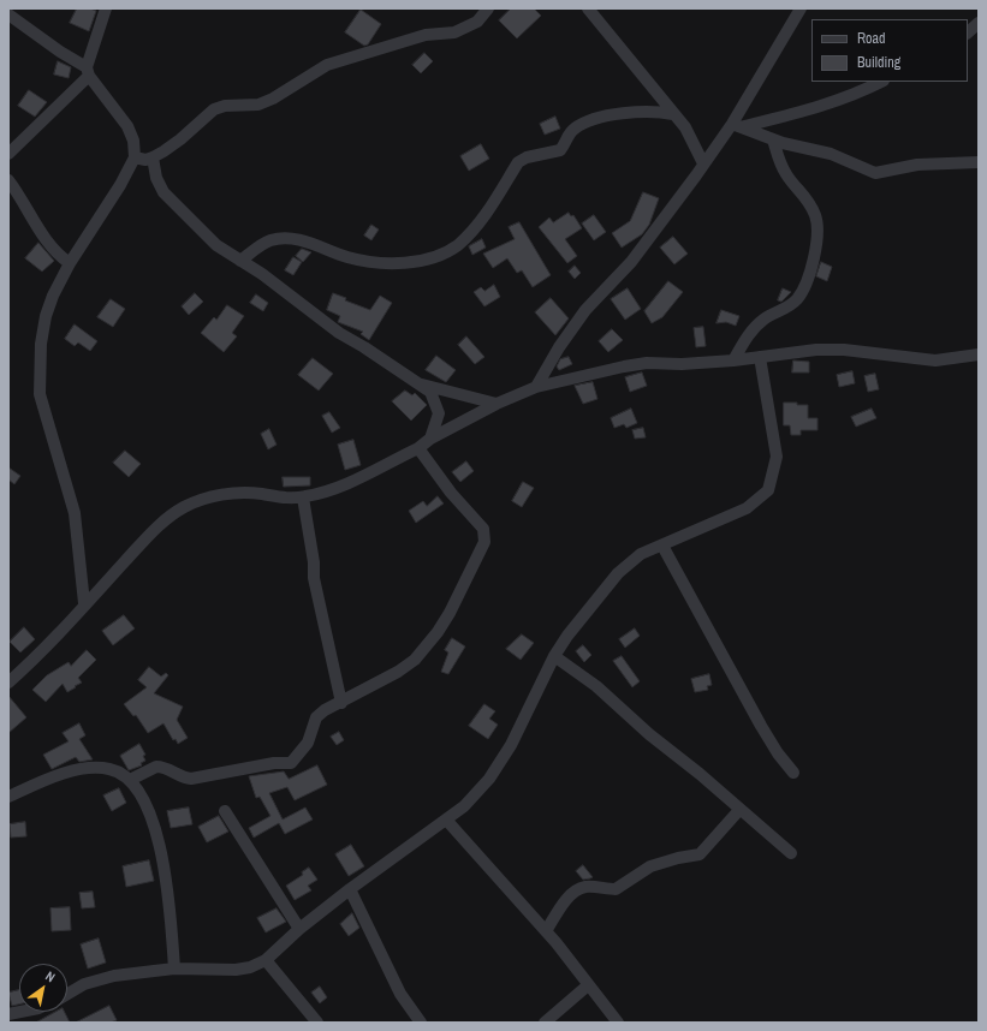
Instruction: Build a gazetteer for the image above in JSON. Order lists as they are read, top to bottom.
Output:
{
  "legend": ["Road", "Building"],
  "north": "top right"
}
